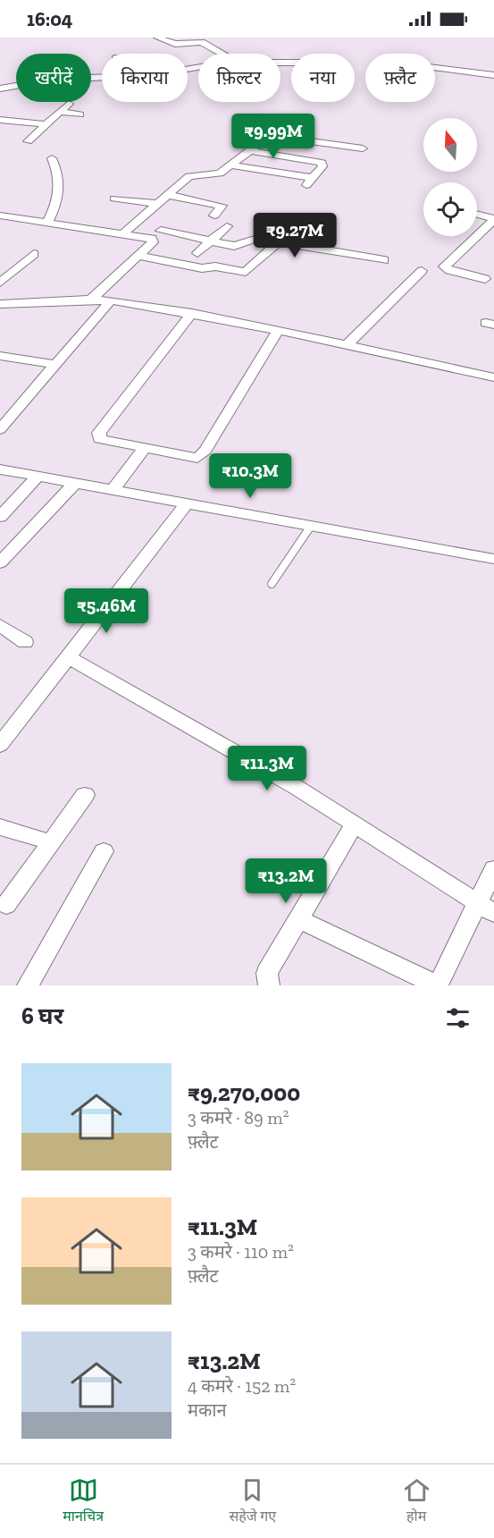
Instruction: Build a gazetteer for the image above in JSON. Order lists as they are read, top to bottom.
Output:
{
  "north": "top",
  "page": {
    "status": "16:04",
    "chip": [
      "खरीदें",
      "किराया",
      "फ़िल्टर",
      "नया",
      "फ़्लैट"
    ],
    "price": [
      "₹9.99M",
      "₹9.27M",
      "₹10.3M",
      "₹5.46M",
      "₹11.3M",
      "₹13.2M"
    ],
    "heading": "6 घर",
    "list": [
      {
        "name": "₹9,270,000",
        "note": "3 कमरे · 89 m² · फ़्लैट"
      },
      {
        "name": "₹11.3M",
        "note": "3 कमरे · 110 m² · फ़्लैट"
      },
      {
        "name": "₹13.2M",
        "note": "4 कमरे · 152 m² · मकान"
      }
    ],
    "tabs": ["मानचित्र", "सहेजे गए", "होम"]
  }
}
